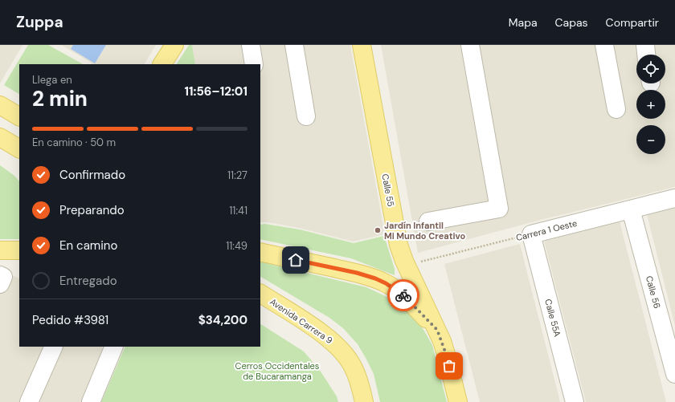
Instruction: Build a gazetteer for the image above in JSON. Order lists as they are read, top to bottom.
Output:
{
  "streets": {
    "main road": ["Calle 55", "Avenida Carrera 9"],
    "street": ["Carrera 1 Oeste", "Calle 56", "Calle 55A"]
  },
  "crossings": [
    ["Carrera 1 Oeste", "Calle 56"],
    ["Carrera 1 Oeste", "Calle 55A"]
  ],
  "parks": ["Cerros Occidentales de Bucaramanga"],
  "places": ["Jardín Infantil Mi Mundo Creativo"],
  "page": {
    "header": "Zuppa",
    "nav": ["Mapa", "Capas", "Compartir"],
    "map_buttons": ["+", "−"],
    "heading": ["2 min", "Llega en", "11:56–12:01"],
    "panel": ["Pedido #3981", "$34,200"],
    "bar": "En camino · 50 m",
    "list": [
      ["Confirmado", "11:27"],
      ["Preparando", "11:41"],
      ["En camino", "11:49"],
      "Entregado"
    ]
  }
}
